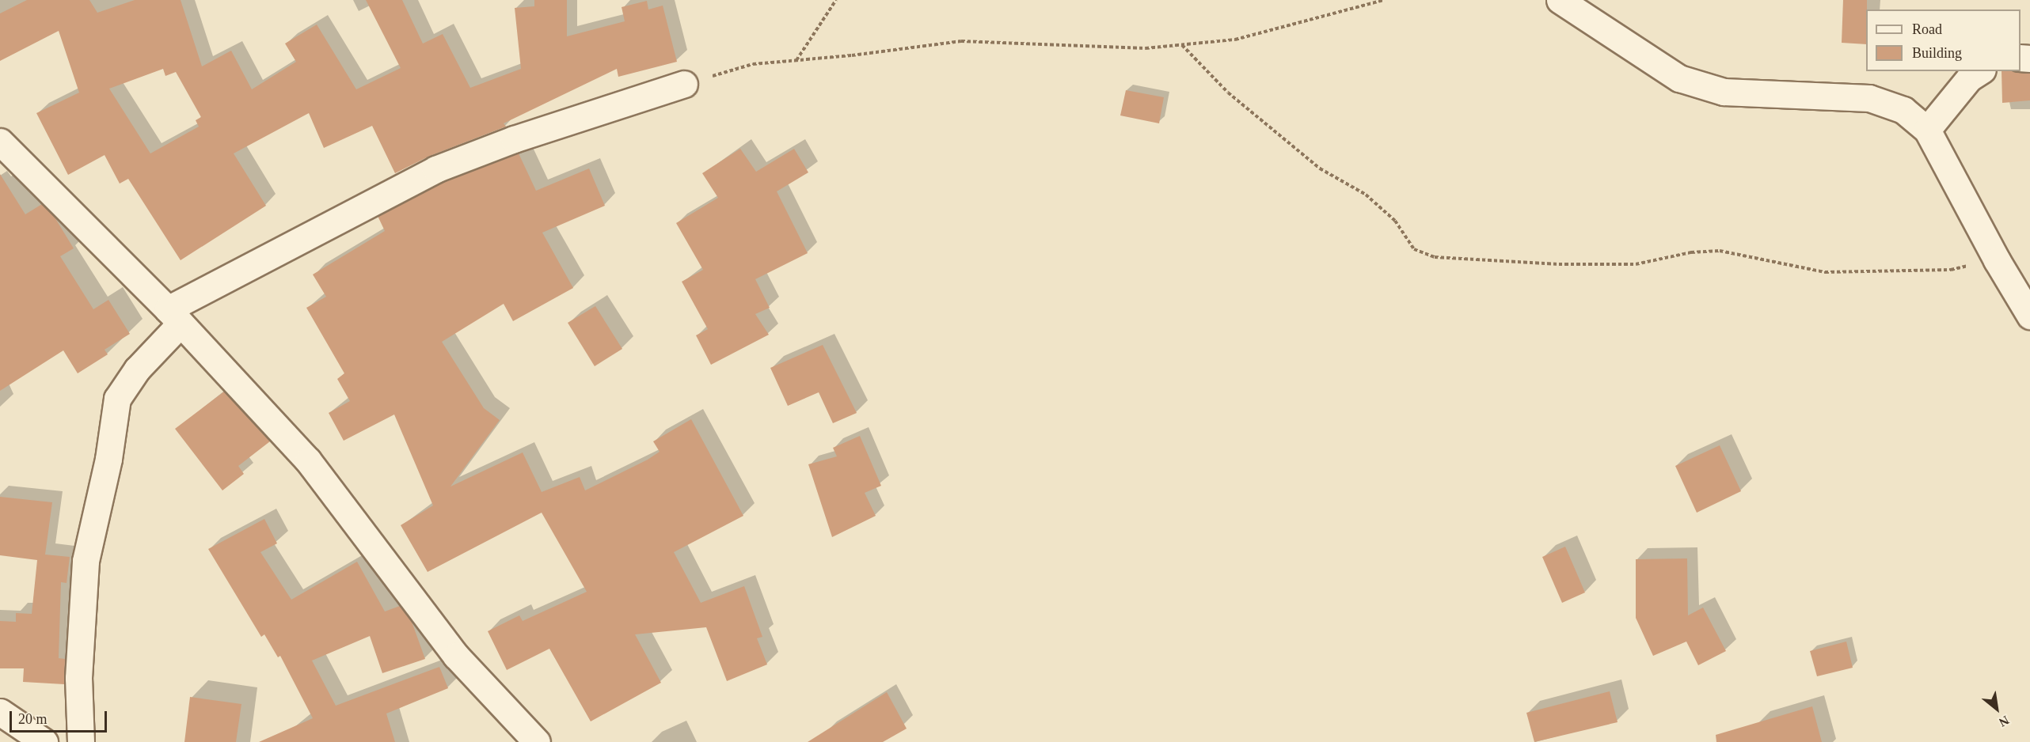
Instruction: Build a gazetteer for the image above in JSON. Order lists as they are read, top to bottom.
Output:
{
  "legend": ["Road", "Building"],
  "scale_bar": "20 m",
  "north": "bottom right"
}
